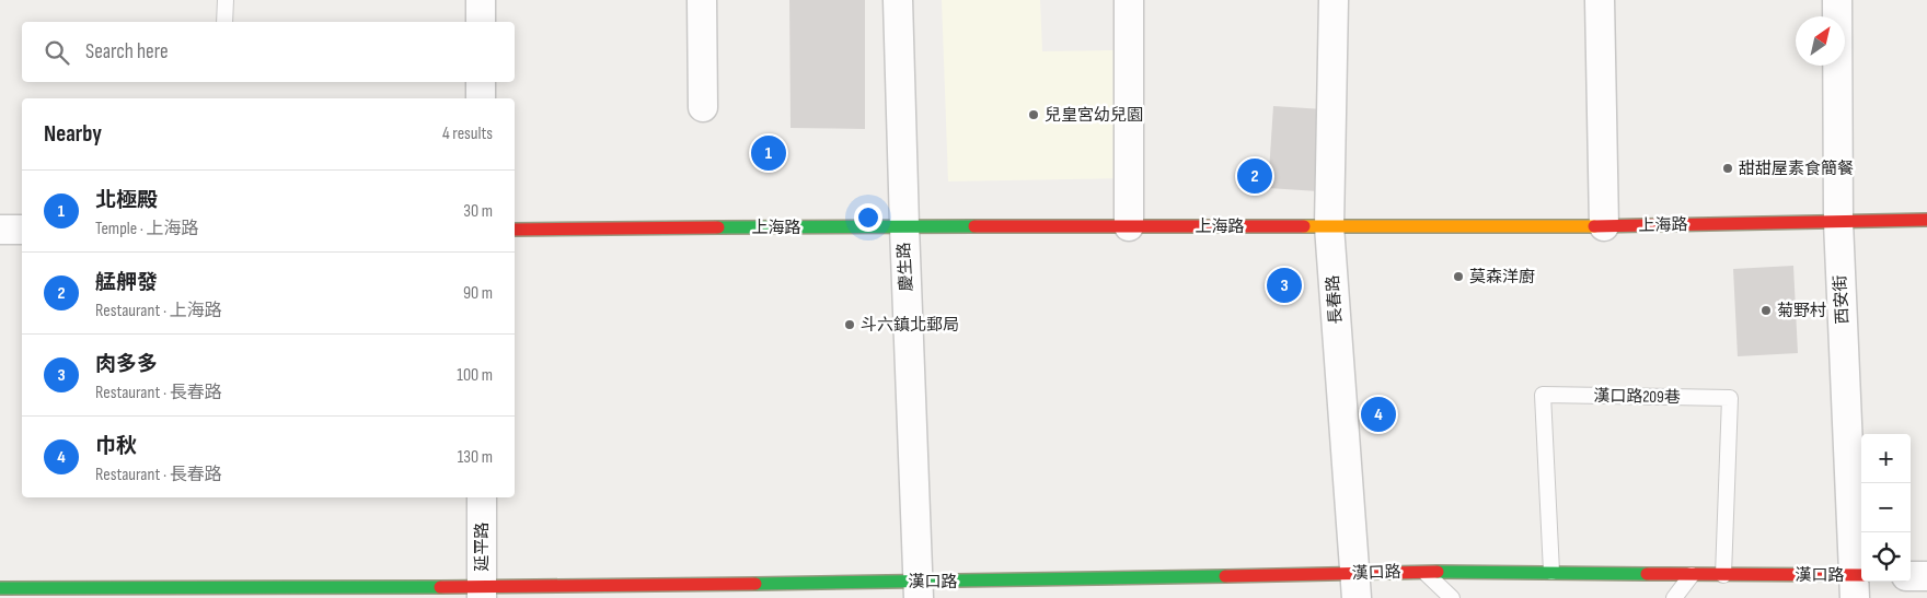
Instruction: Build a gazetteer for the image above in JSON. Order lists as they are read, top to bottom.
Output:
{
  "streets": {
    "street": [
      "上海路",
      "慶生路",
      "長春路",
      "西安街",
      "延平路",
      "漢口路"
    ],
    "lane": ["漢口路209巷"]
  },
  "crossings": [
    ["上海路", "慶生路"],
    ["上海路", "長春路"],
    ["上海路", "西安街"],
    ["慶生路", "漢口路"],
    ["長春路", "漢口路"],
    ["西安街", "漢口路"],
    ["漢口路209巷", "漢口路"],
    ["延平路", "漢口路"]
  ],
  "places": [
    "兒皇宮幼兒園",
    "甜甜屋素食簡餐",
    "莫森洋廚",
    "菊野村",
    "斗六鎮北郵局"
  ],
  "north": "top right",
  "page": {
    "search": "Search here",
    "heading": ["Nearby", "4 results"],
    "pins": [
      "1",
      "2",
      "3",
      "4"
    ],
    "list": [
      {
        "mark": "1",
        "name": "北極殿",
        "note": "Temple · 上海路",
        "value": "30 m"
      },
      {
        "mark": "2",
        "name": "艋舺發",
        "note": "Restaurant · 上海路",
        "value": "90 m"
      },
      {
        "mark": "3",
        "name": "肉多多",
        "note": "Restaurant · 長春路",
        "value": "100 m"
      },
      {
        "mark": "4",
        "name": "巾秋",
        "note": "Restaurant · 長春路",
        "value": "130 m"
      }
    ],
    "map_buttons": ["+", "−"]
  }
}
